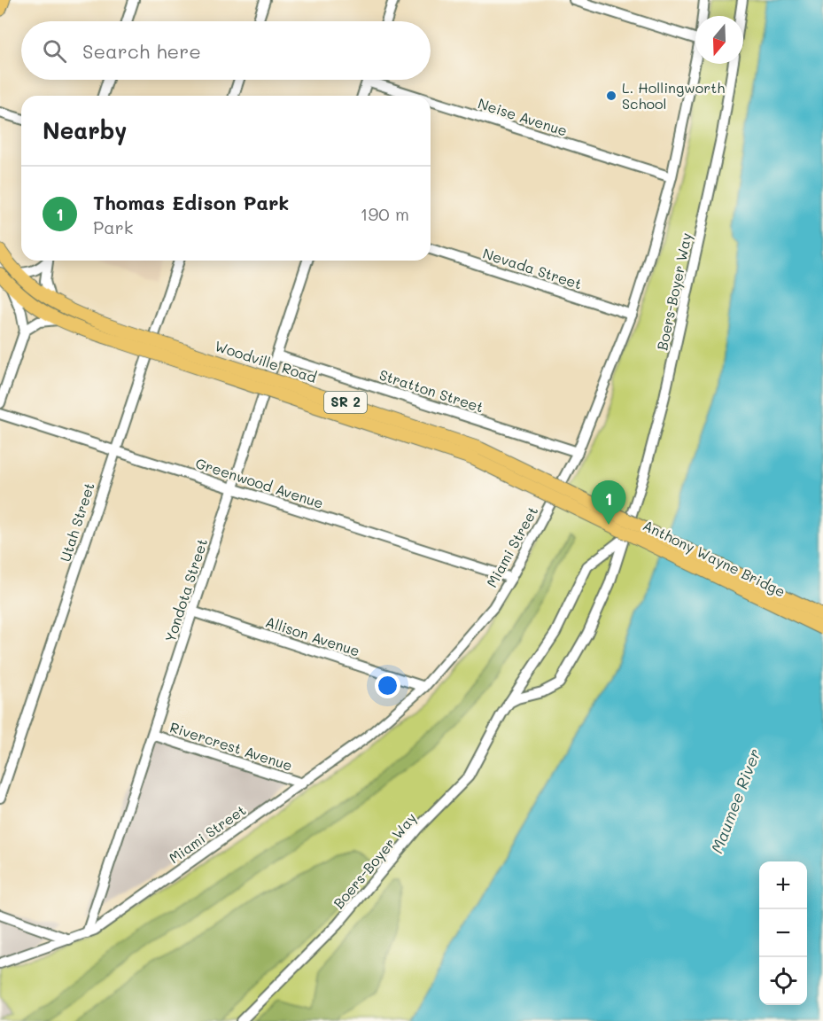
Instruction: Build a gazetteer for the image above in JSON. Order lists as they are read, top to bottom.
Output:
{
  "streets": {
    "main road": ["Woodville Road", "SR 2", "Anthony Wayne Bridge"],
    "street": [
      "Neise Avenue",
      "Nevada Street",
      "Boers-Boyer Way",
      "Stratton Street",
      "Greenwood Avenue",
      "Utah Street",
      "Miami Street",
      "Yondota Street",
      "Allison Avenue",
      "Rivercrest Avenue"
    ]
  },
  "crossings": [
    ["Neise Avenue", "Miami Street"],
    ["Nevada Street", "Miami Street"],
    ["Woodville Road", "Anthony Wayne Bridge"],
    ["Stratton Street", "Miami Street"],
    ["Stratton Street", "Yondota Street"],
    ["Greenwood Avenue", "Utah Street"],
    ["Greenwood Avenue", "Miami Street"],
    ["Greenwood Avenue", "Yondota Street"],
    ["Miami Street", "Yondota Street"],
    ["Miami Street", "Allison Avenue"],
    ["Miami Street", "Rivercrest Avenue"],
    ["Yondota Street", "Allison Avenue"],
    ["Yondota Street", "Rivercrest Avenue"]
  ],
  "water": ["Maumee River"],
  "places": ["L. Hollingworth School"],
  "north": "bottom",
  "page": {
    "search": "Search here",
    "heading": "Nearby",
    "list": [
      {
        "mark": "1",
        "name": "Thomas Edison Park",
        "note": "Park",
        "value": "190 m"
      }
    ],
    "pins": "1",
    "map_buttons": ["+", "−"]
  }
}
